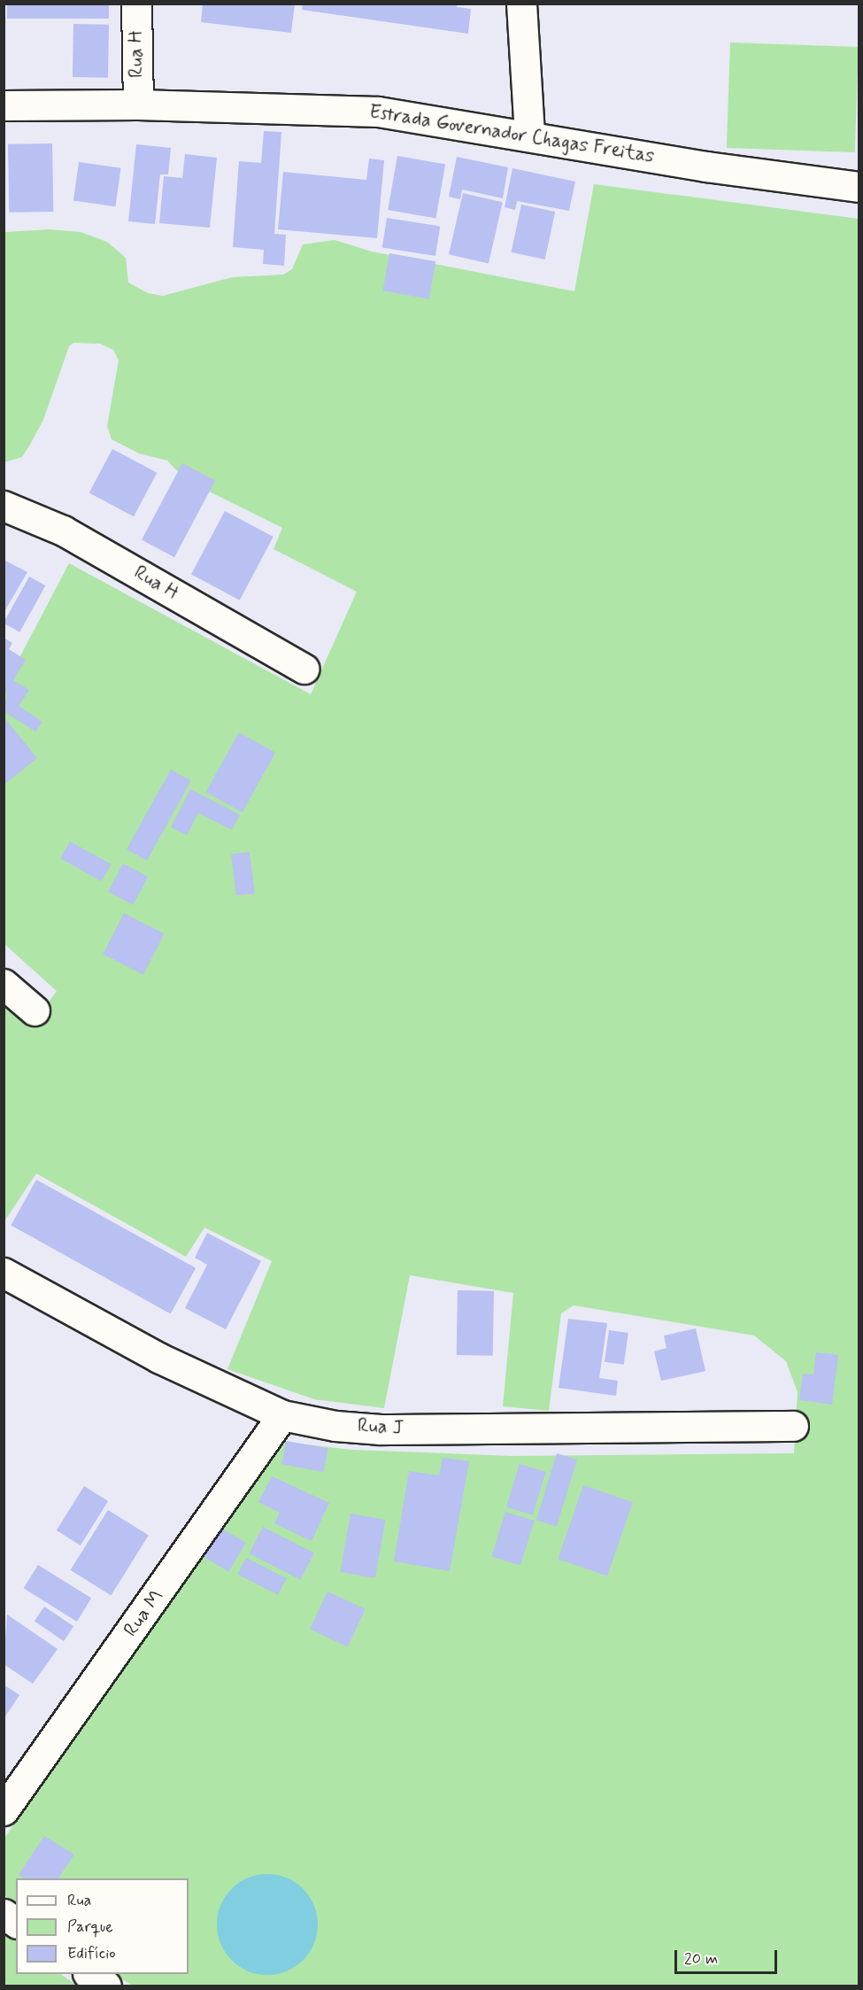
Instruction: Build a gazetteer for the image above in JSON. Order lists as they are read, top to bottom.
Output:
{
  "streets": {
    "street": [
      "Rua H",
      "Estrada Governador Chagas Freitas",
      "Rua J",
      "Rua M"
    ]
  },
  "crossings": [
    ["Rua H", "Estrada Governador Chagas Freitas"],
    ["Rua J", "Rua M"]
  ],
  "legend": ["Rua", "Parque", "Edifício"],
  "scale_bar": "20 m"
}
